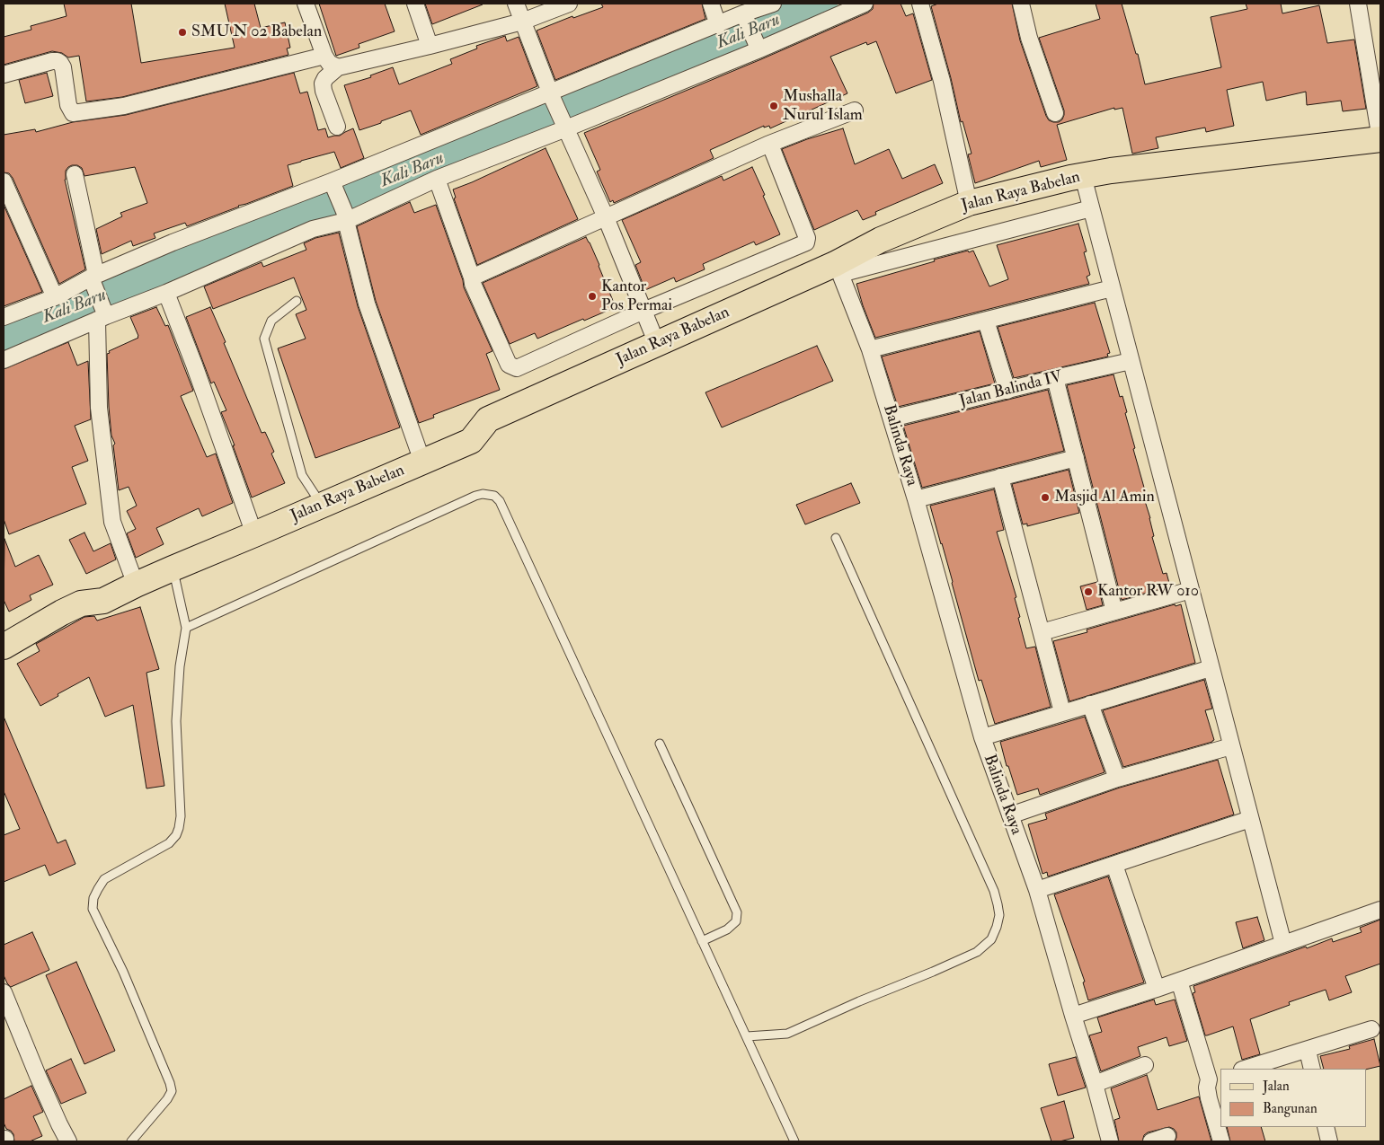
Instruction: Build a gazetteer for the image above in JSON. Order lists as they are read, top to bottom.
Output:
{
  "streets": {
    "main road": ["Jalan Raya Babelan"],
    "street": ["Jalan Balinda IV", "Balinda Raya"]
  },
  "crossings": [
    ["Jalan Raya Babelan", "Balinda Raya"],
    ["Jalan Balinda IV", "Balinda Raya"]
  ],
  "water": ["Kali Baru"],
  "places": [
    "SMU N 02 Babelan",
    "Mushalla Nurul Islam",
    "Kantor Pos Permai",
    "Masjid Al Amin",
    "Kantor RW 010"
  ],
  "legend": ["Jalan", "Bangunan"]
}
